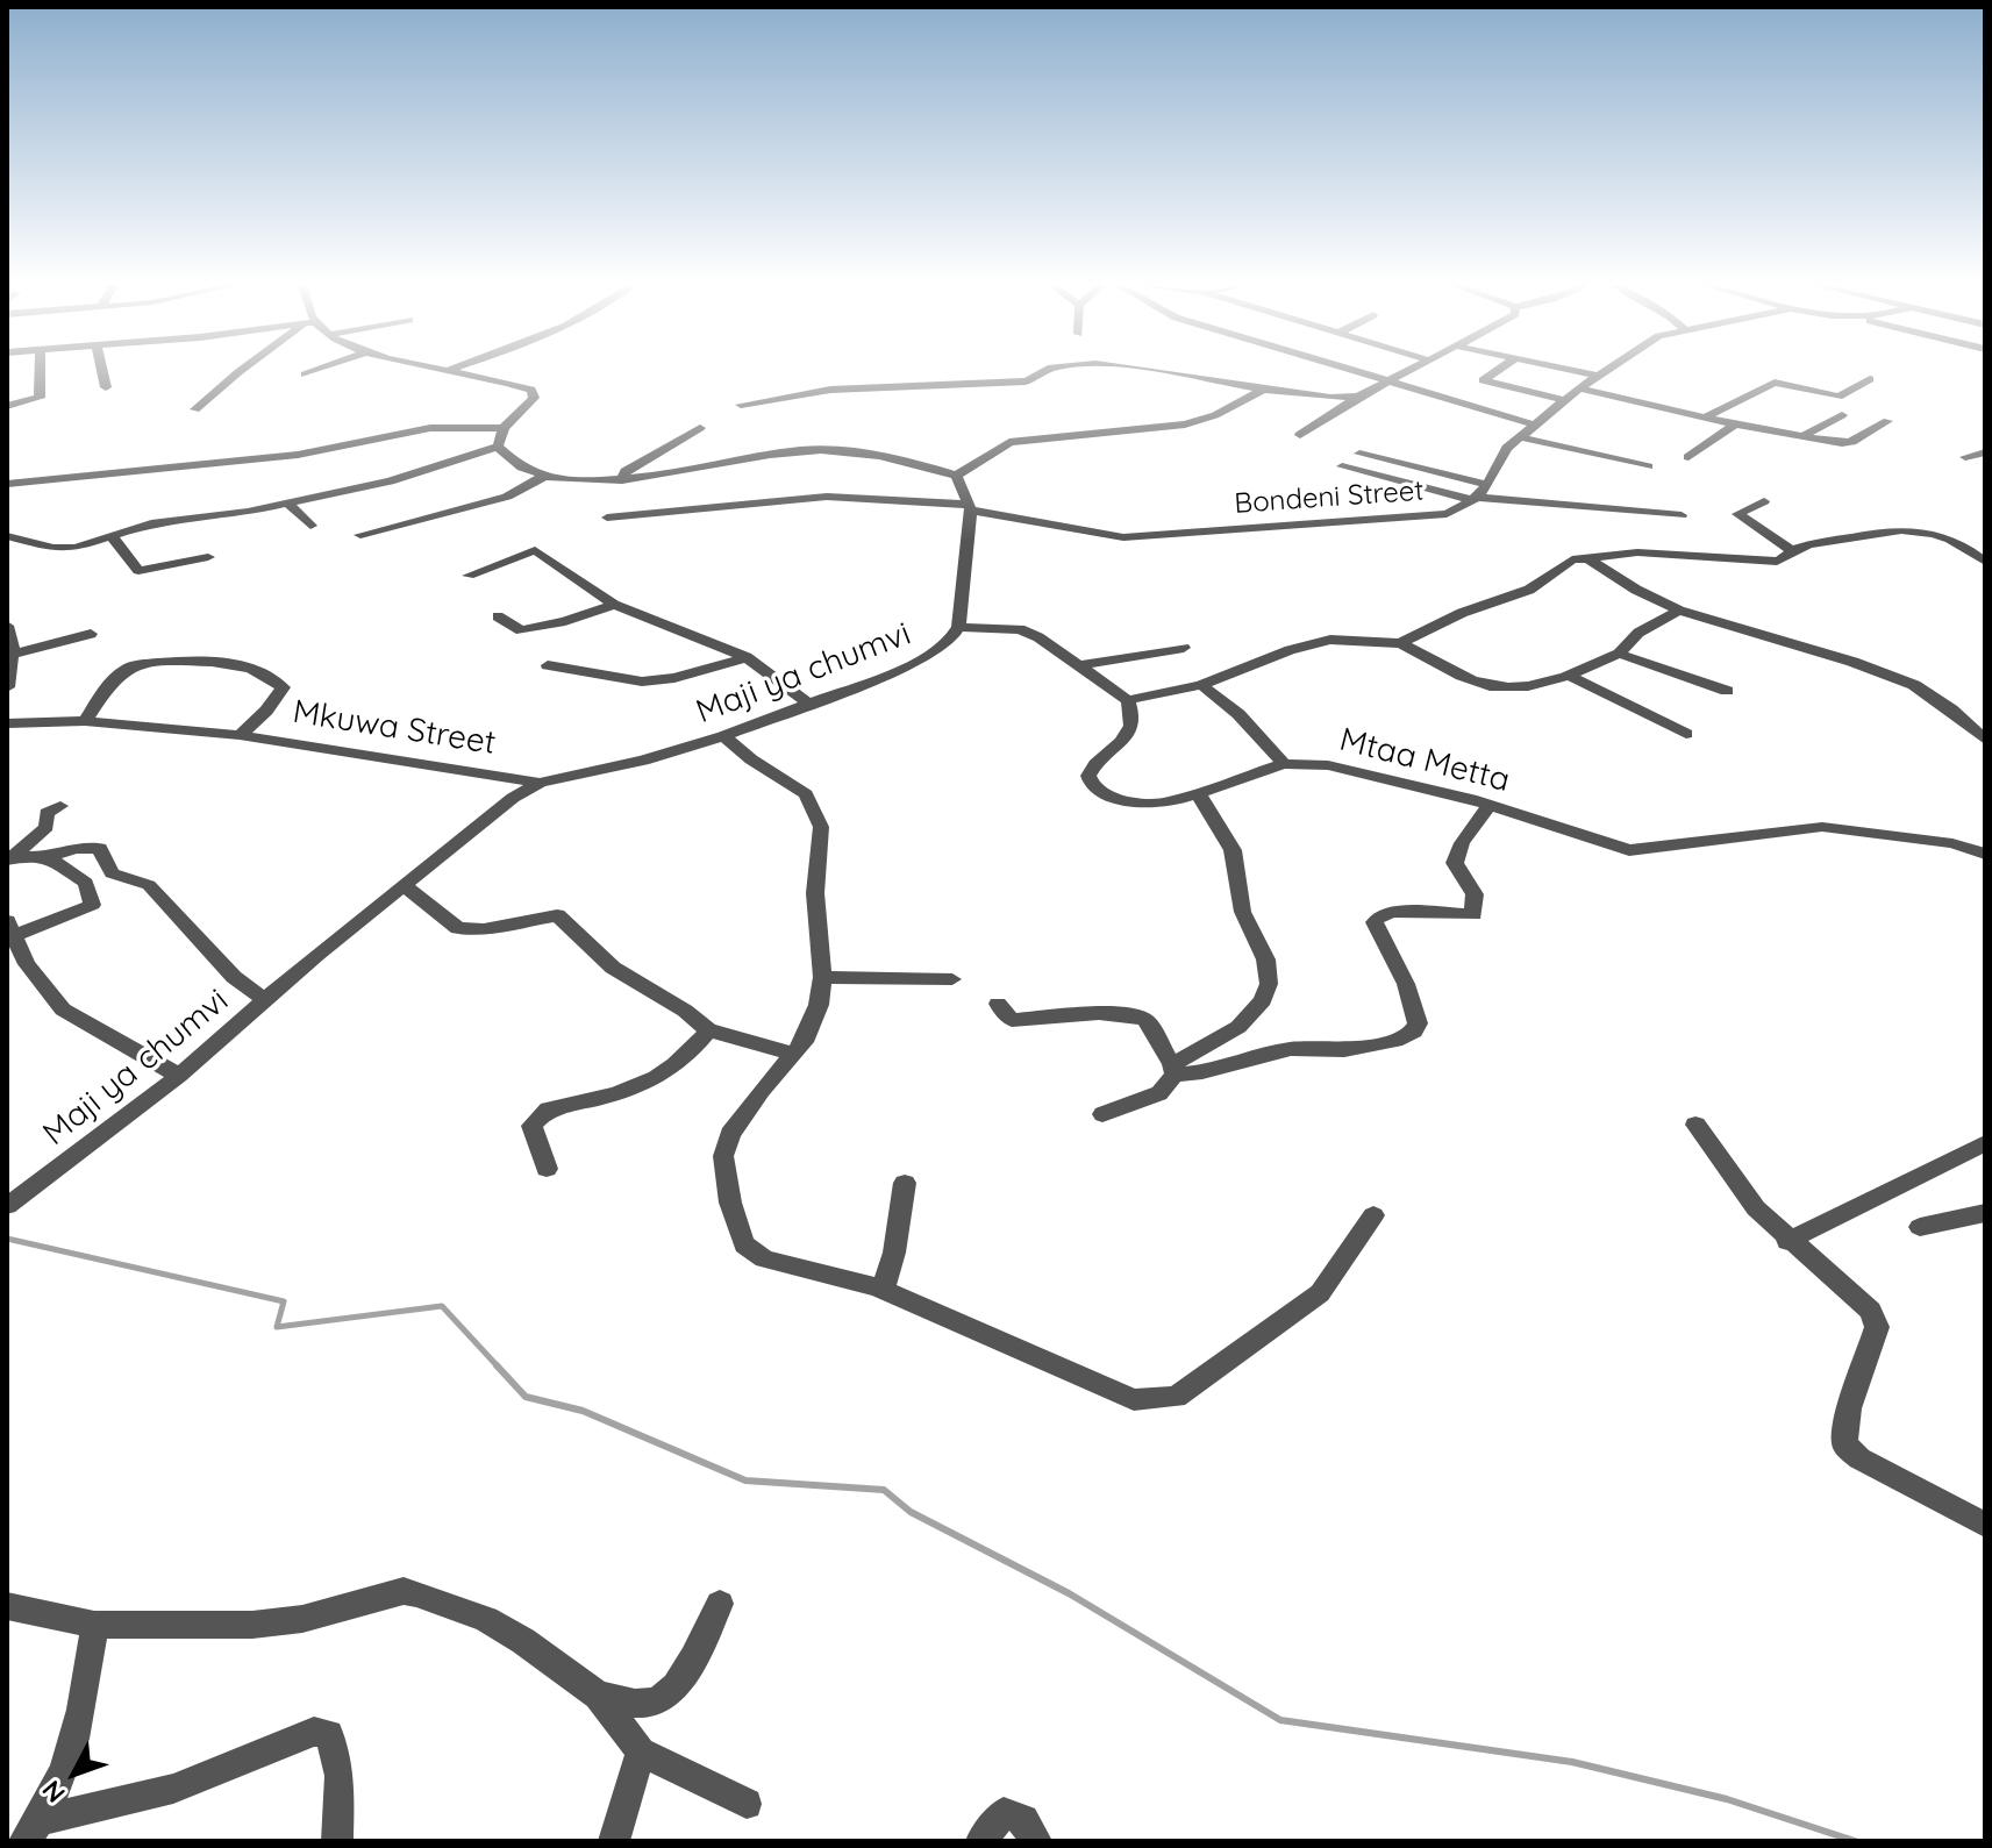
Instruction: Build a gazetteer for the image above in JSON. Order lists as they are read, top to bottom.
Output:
{
  "streets": {
    "street": [
      "Bondeni Street",
      "Maji ya chumvi",
      "Mkuwa Street",
      "Mtaa Metta"
    ]
  },
  "crossings": [
    ["Bondeni Street", "Maji ya chumvi"],
    ["Maji ya chumvi", "Mkuwa Street"]
  ],
  "north": "bottom left"
}
